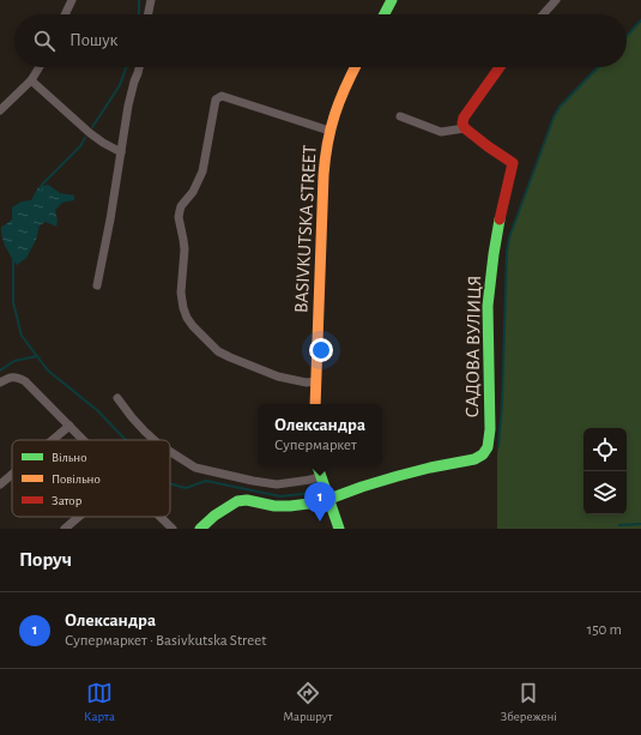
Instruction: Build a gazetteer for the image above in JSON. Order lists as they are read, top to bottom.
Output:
{
  "streets": {
    "street": ["BASIVKUTSKA STREET", "САДОВА ВУЛИЦЯ"]
  },
  "legend": ["Вільно", "Повільно", "Затор"],
  "page": {
    "search": "Пошук",
    "popup": ["Олександра", "Супермаркет"],
    "pins": "1",
    "heading": "Поруч",
    "list": [
      {
        "mark": "1",
        "name": "Олександра",
        "note": "Супермаркет · Basivkutska Street",
        "value": "150 m"
      }
    ],
    "nav": ["Карта", "Маршрут", "Збережені"]
  }
}
